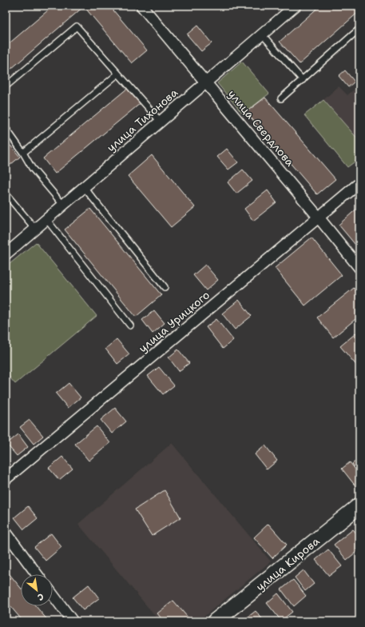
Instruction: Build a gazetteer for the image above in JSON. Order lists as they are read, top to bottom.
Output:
{
  "streets": {
    "street": [
      "улица Тихонова",
      "улица Свердлова",
      "улица Урицкого",
      "улица Кирова"
    ]
  },
  "crossings": [
    ["улица Тихонова", "улица Свердлова"],
    ["улица Свердлова", "улица Урицкого"]
  ],
  "north": "bottom right"
}
